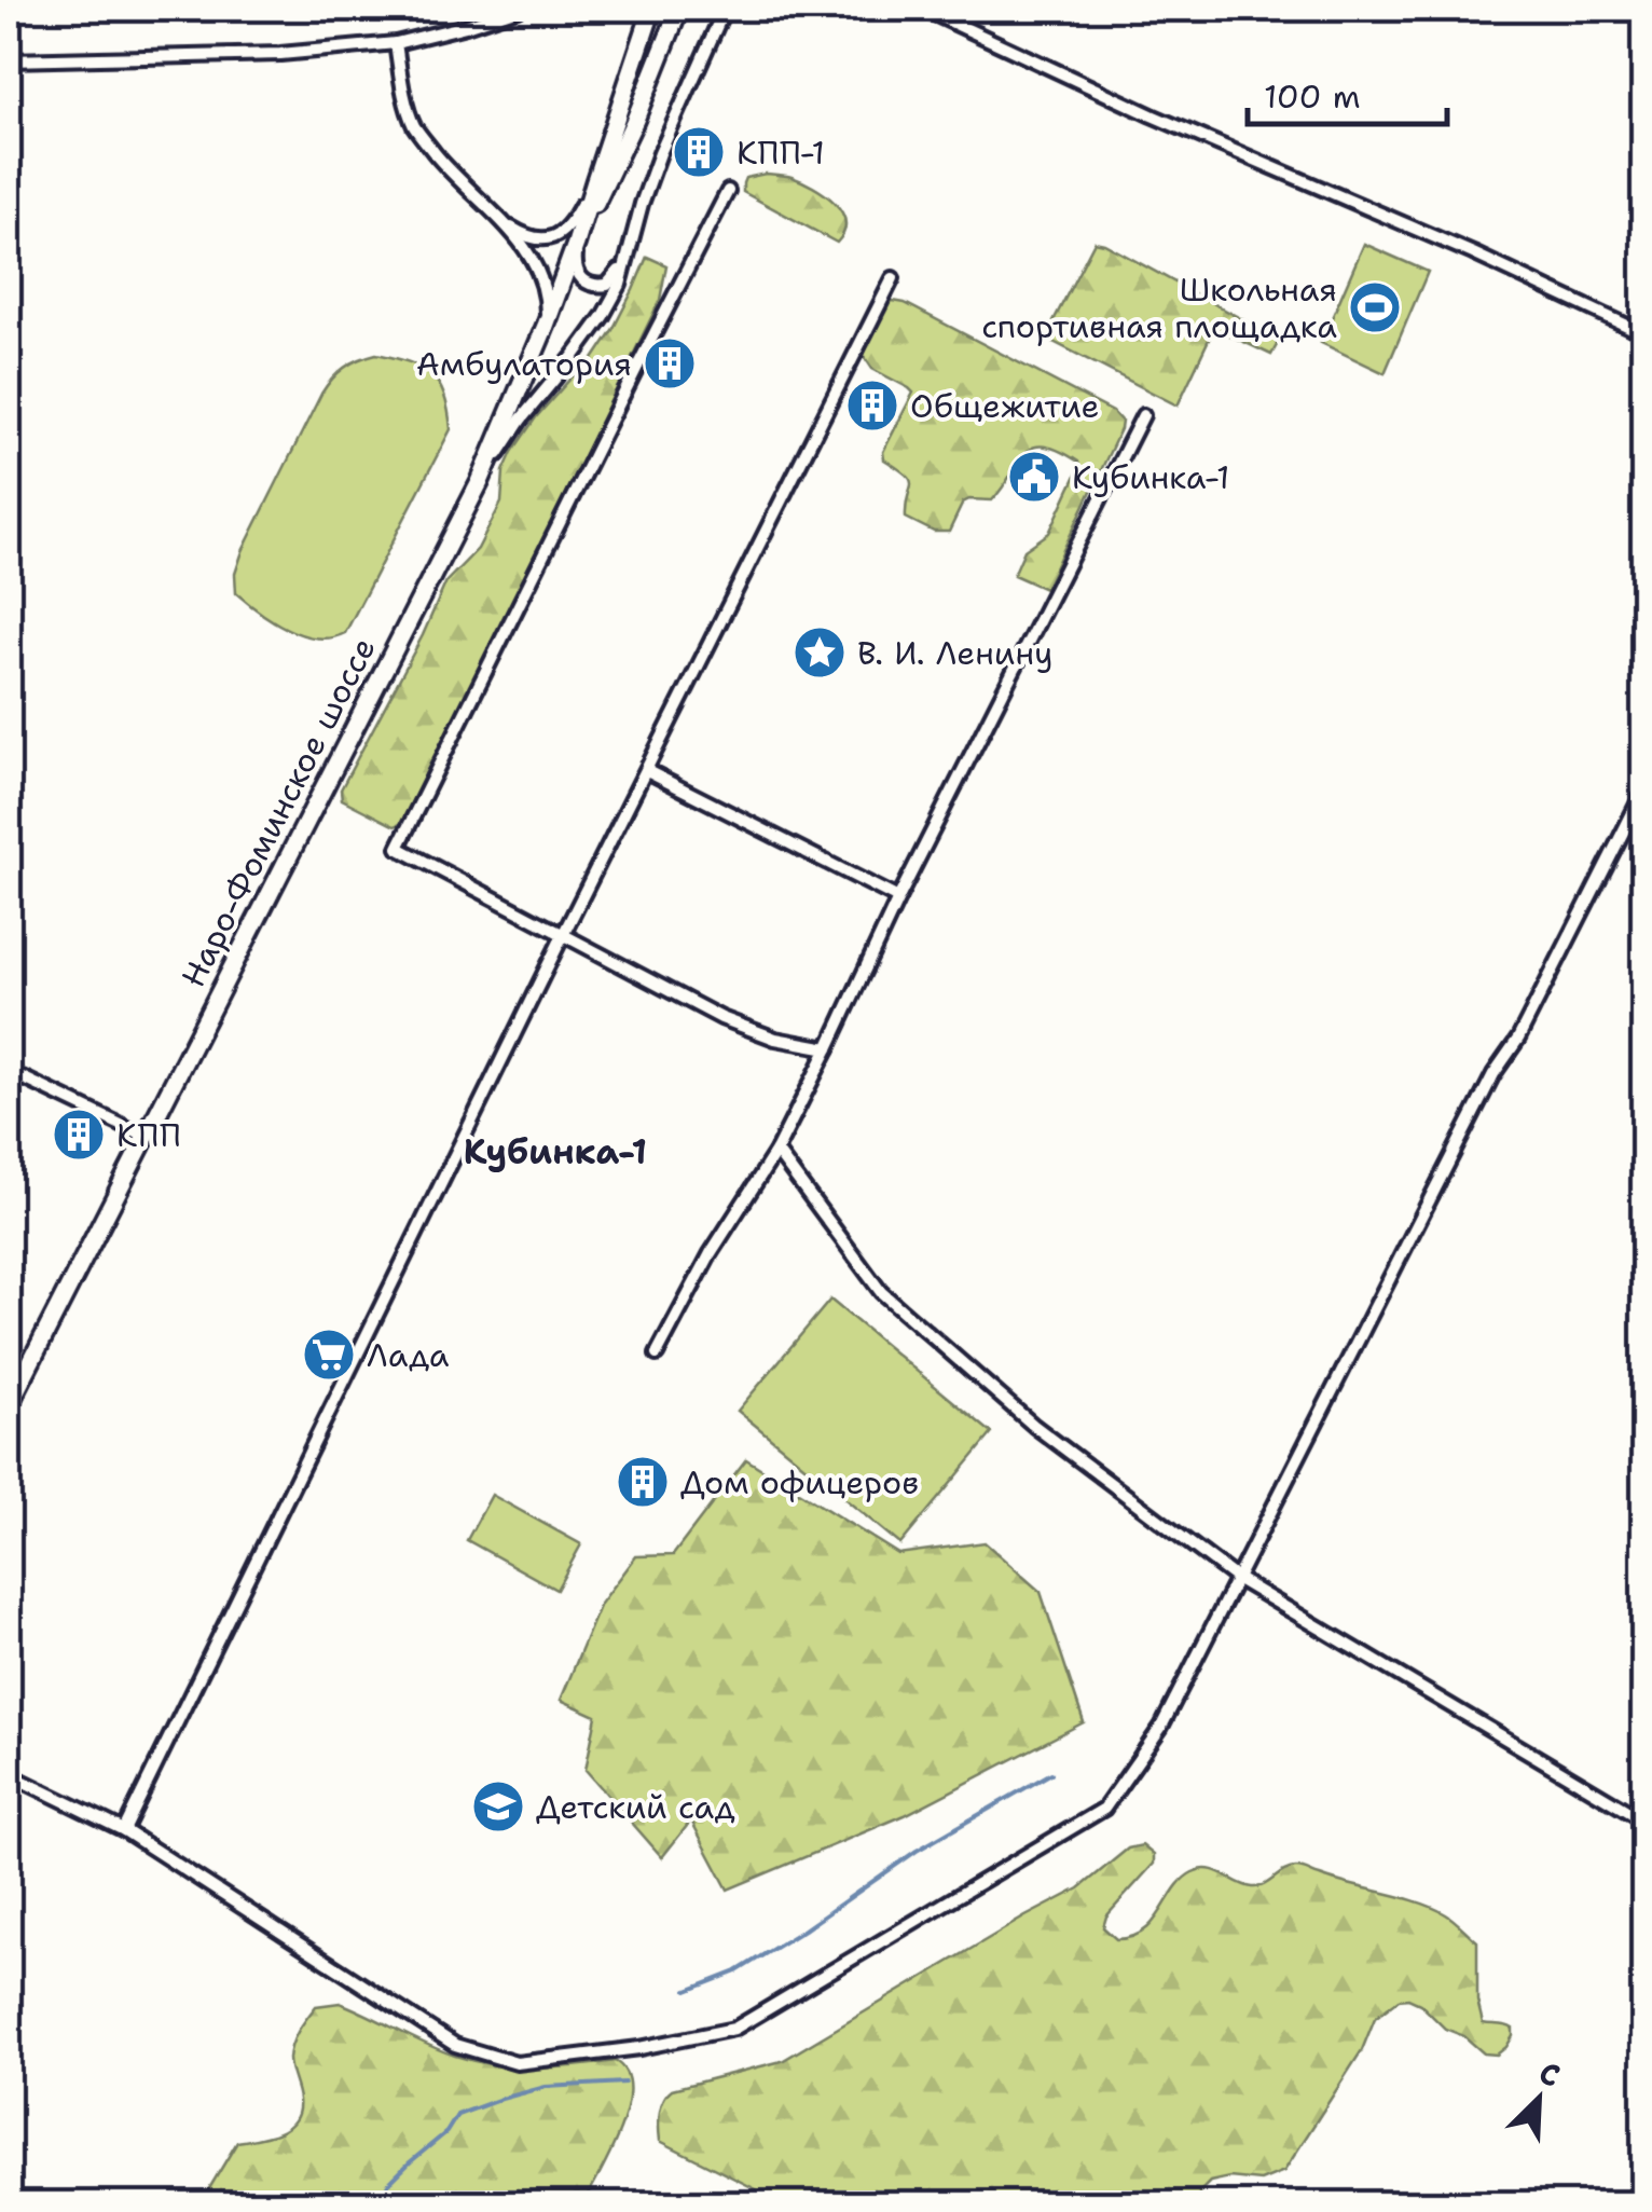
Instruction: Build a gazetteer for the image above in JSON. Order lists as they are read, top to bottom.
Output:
{
  "streets": {
    "main road": ["Наро-Фоминское шоссе"]
  },
  "districts": ["Кубинка-1"],
  "places": {
    "building": [
      "КПП-1",
      "Амбулатория",
      "Общежитие",
      "КПП",
      "Дом офицеров"
    ],
    "sports": ["Школьная спортивная площадка"],
    "public building": ["Кубинка-1"],
    "place": ["В. И. Ленину"],
    "supermarket": ["Лада"],
    "school or university": ["Детский сад"]
  },
  "scale_bar": "100 m",
  "north": "top right"
}
